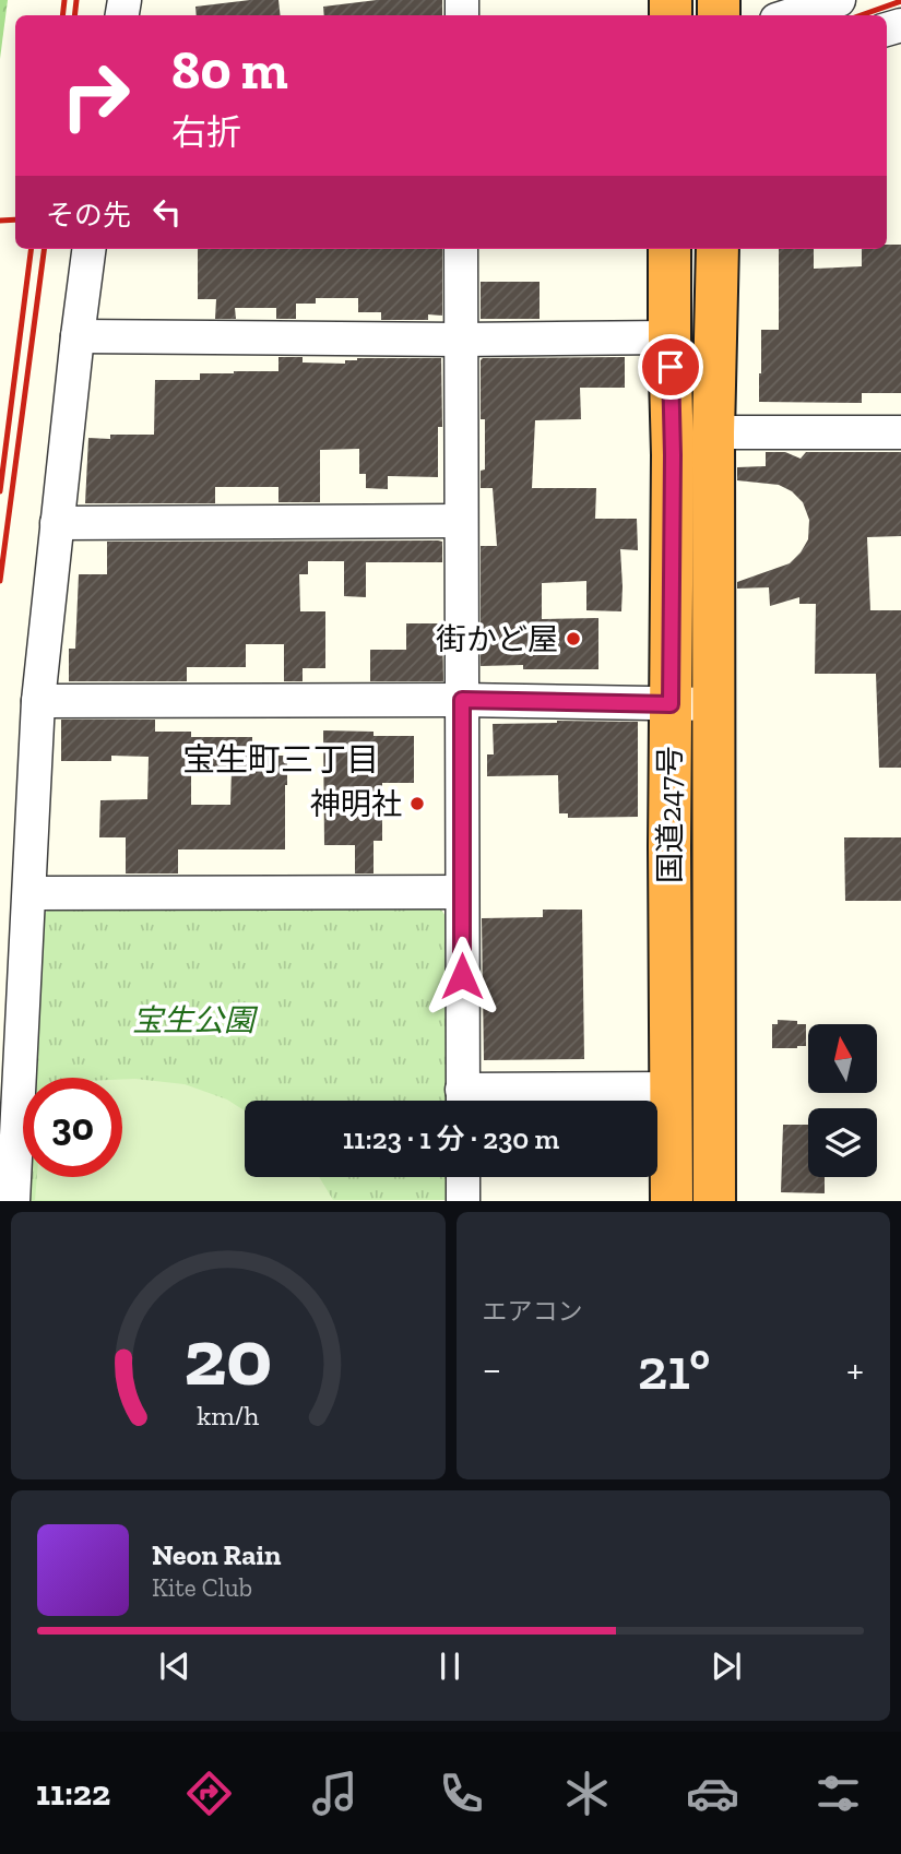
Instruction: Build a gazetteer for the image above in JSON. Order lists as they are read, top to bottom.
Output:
{
  "streets": {
    "highway": ["国道247号"]
  },
  "districts": ["宝生町三丁目"],
  "parks": ["宝生公園"],
  "places": ["街かど屋", "神明社"],
  "north": "top",
  "page": {
    "turn": ["80 m", "右折"],
    "then": "その先",
    "limit": "30",
    "trip": "11:23 · 1 分 · 230 m",
    "tile": "エアコン",
    "heat": ["−", "21°", "+"],
    "song": ["Neon Rain", "Kite Club"],
    "tabs": "11:22",
    "gauge": ["20", "km/h"]
  }
}
